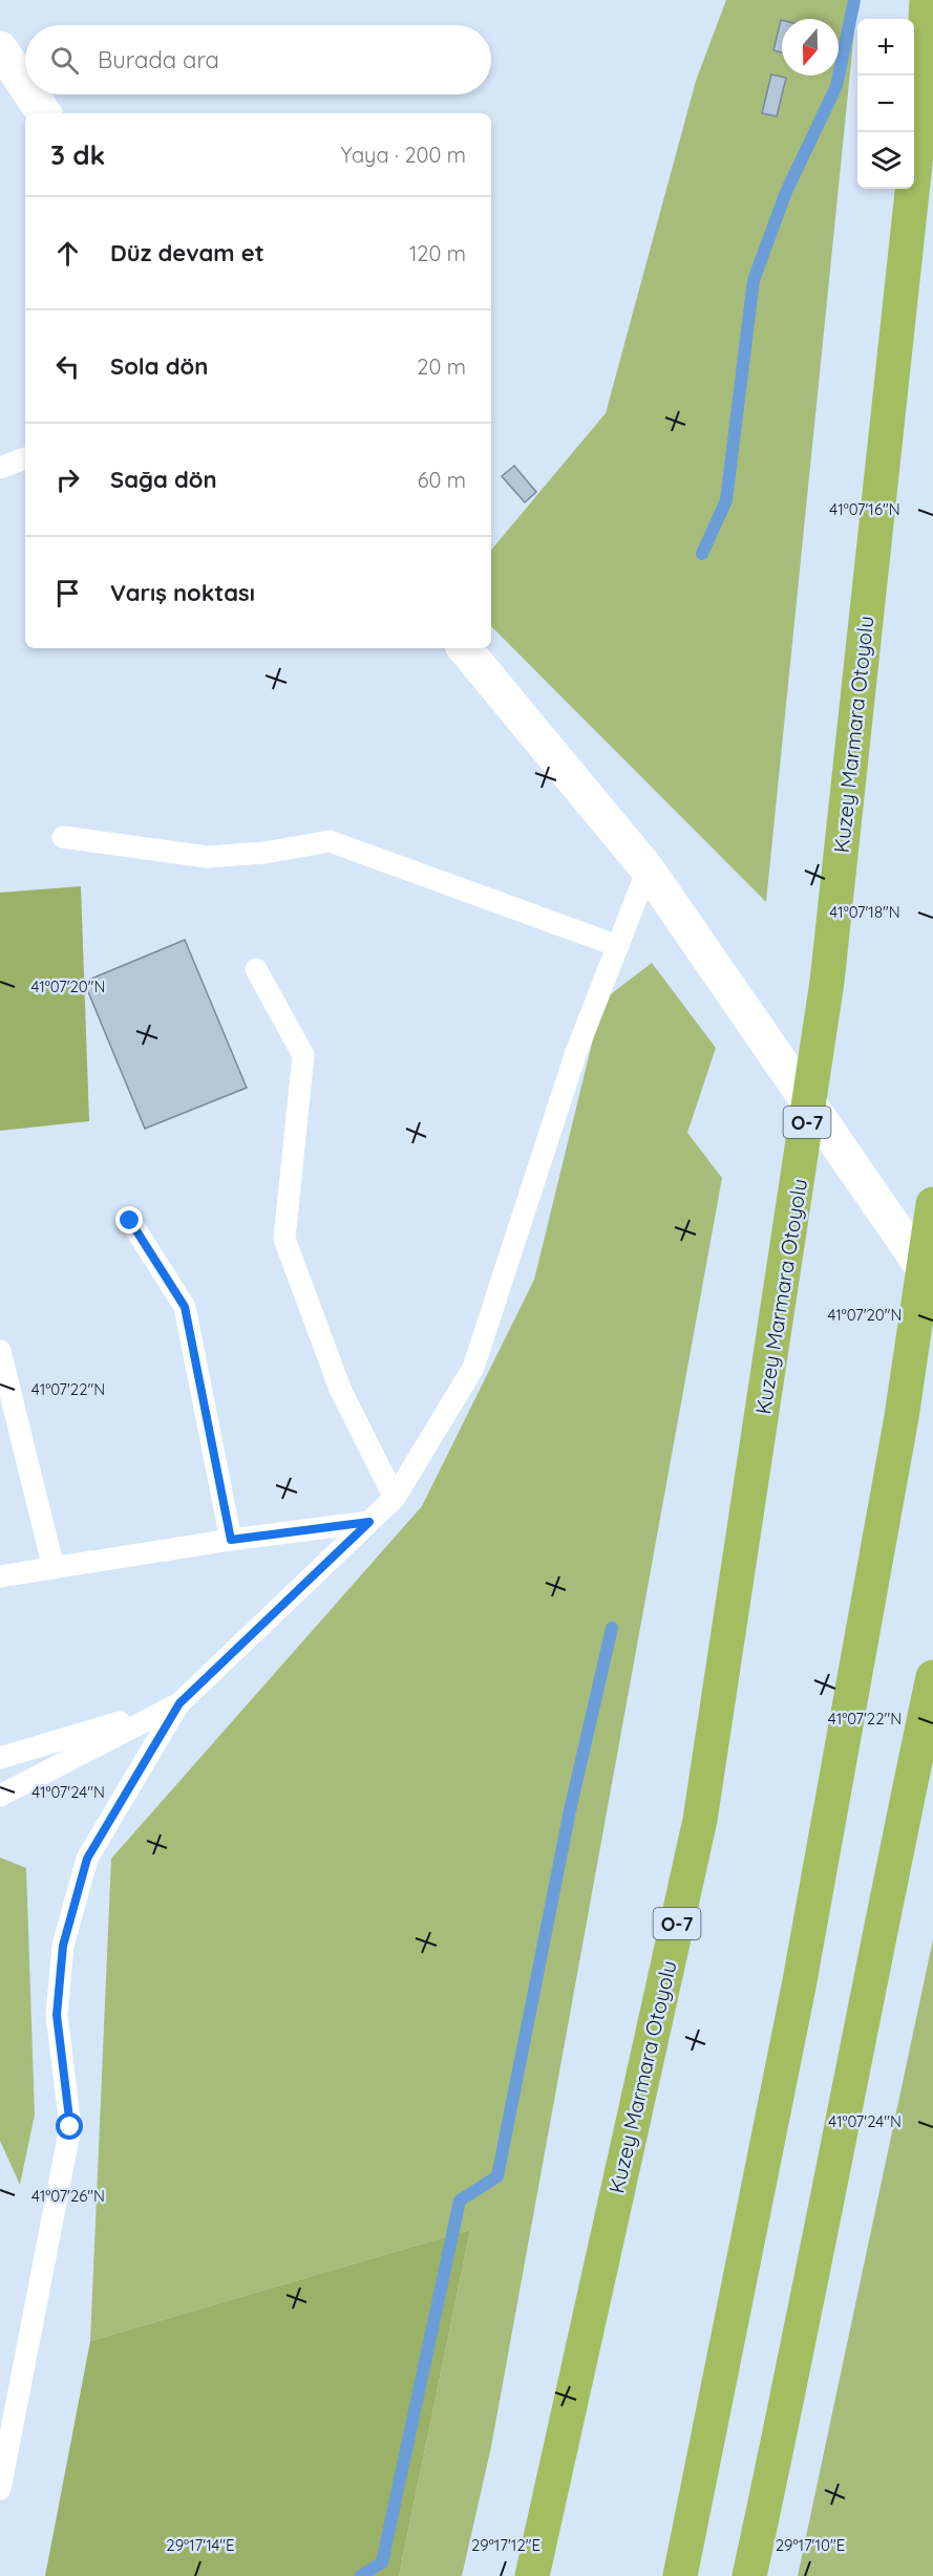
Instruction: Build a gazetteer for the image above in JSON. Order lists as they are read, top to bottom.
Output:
{
  "streets": {
    "highway": ["Kuzey Marmara Otoyolu", "O-7"]
  },
  "north": "bottom",
  "page": {
    "map_buttons": ["+", "−"],
    "search": "Burada ara",
    "heading": ["3 dk", "Yaya · 200 m"],
    "list": [
      ["Düz devam et", "120 m"],
      ["Sola dön", "20 m"],
      ["Sağa dön", "60 m"],
      "Varış noktası"
    ]
  },
  "coordinates": [
    "41°07'16\"N",
    "41°07'18\"N",
    "41°07'20\"N",
    "41°07'22\"N",
    "41°07'24\"N",
    "41°07'26\"N",
    "29°17'14\"E",
    "29°17'12\"E",
    "29°17'10\"E"
  ]
}
